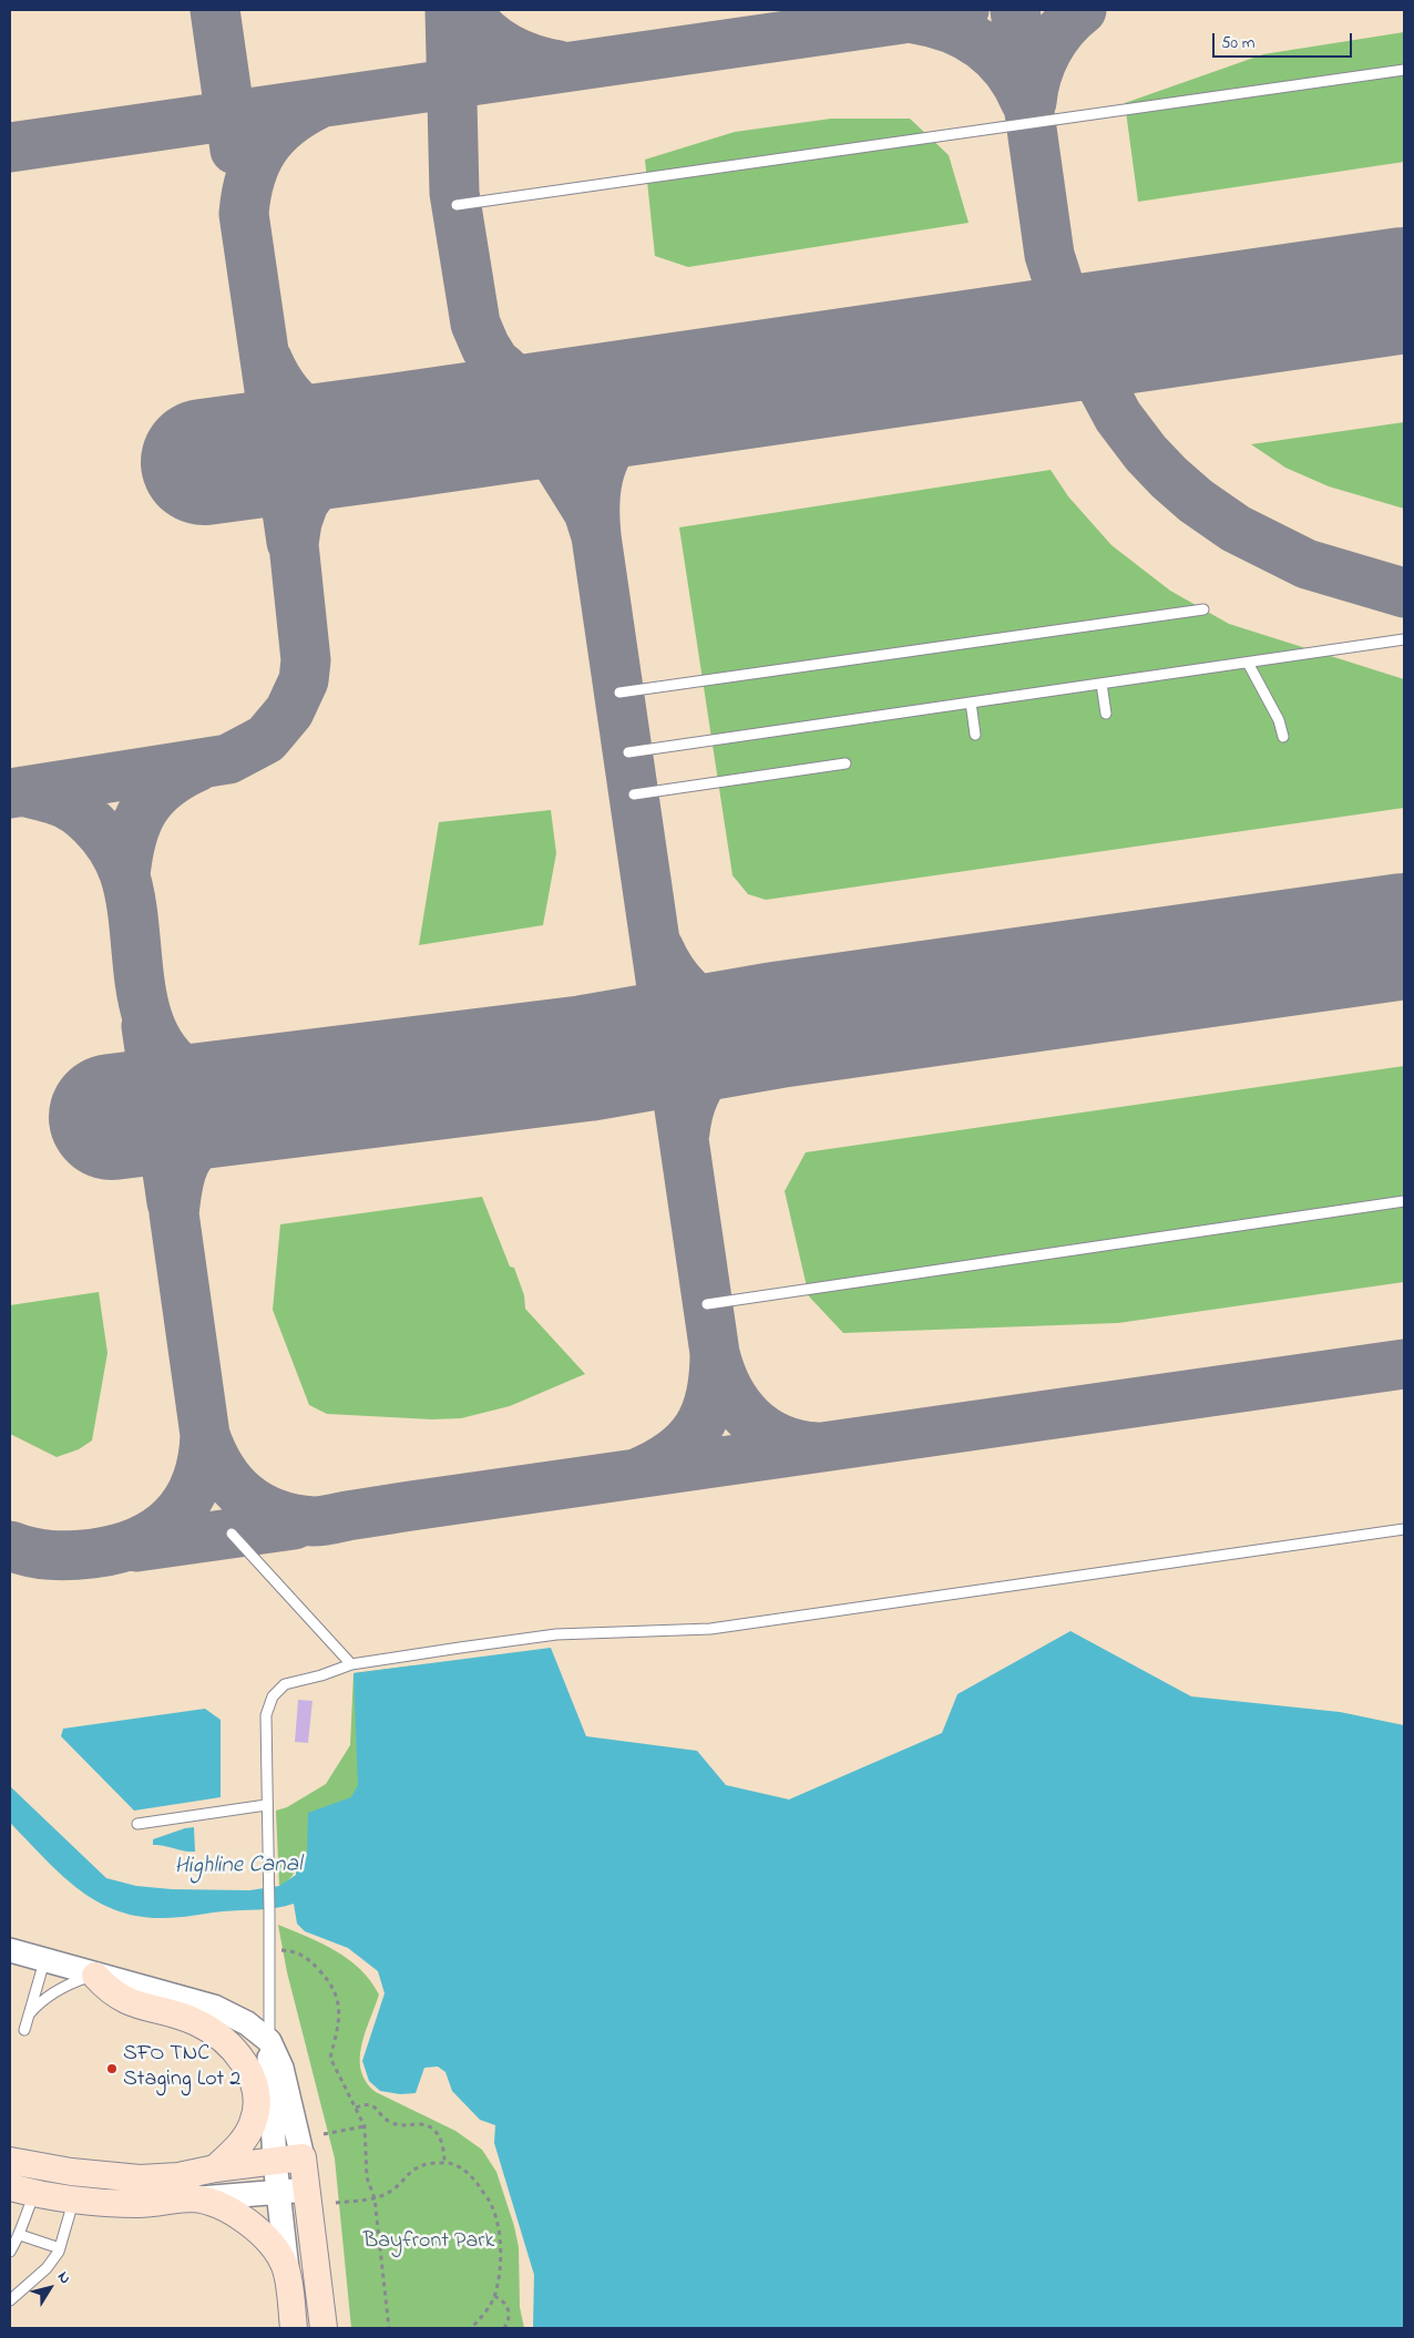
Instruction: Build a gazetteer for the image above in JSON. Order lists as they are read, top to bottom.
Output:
{
  "water": ["Highline Canal"],
  "parks": ["Bayfront Park"],
  "places": ["SFO TNC Staging Lot 2"],
  "scale_bar": "50 m",
  "north": "top right"
}
